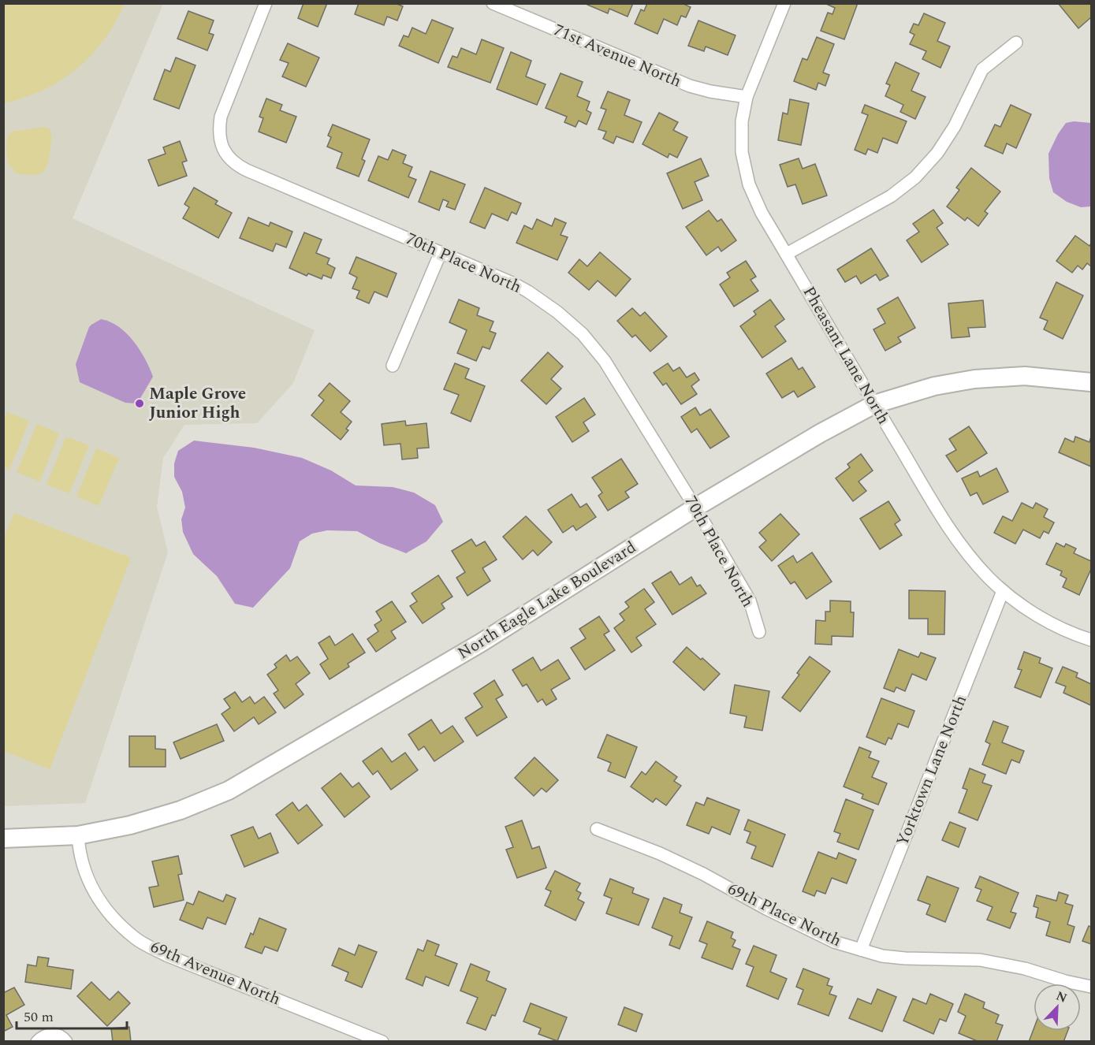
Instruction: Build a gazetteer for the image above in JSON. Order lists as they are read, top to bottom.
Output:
{
  "streets": {
    "street": [
      "71st Avenue North",
      "70th Place North",
      "Pheasant Lane North",
      "North Eagle Lake Boulevard",
      "Yorktown Lane North",
      "69th Place North",
      "69th Avenue North"
    ]
  },
  "crossings": [
    ["71st Avenue North", "Pheasant Lane North"],
    ["70th Place North", "North Eagle Lake Boulevard"],
    ["Pheasant Lane North", "North Eagle Lake Boulevard"],
    ["Pheasant Lane North", "Yorktown Lane North"],
    ["North Eagle Lake Boulevard", "69th Avenue North"],
    ["Yorktown Lane North", "69th Place North"]
  ],
  "places": ["Maple Grove Junior High"],
  "scale_bar": "50 m",
  "north": "top right"
}
